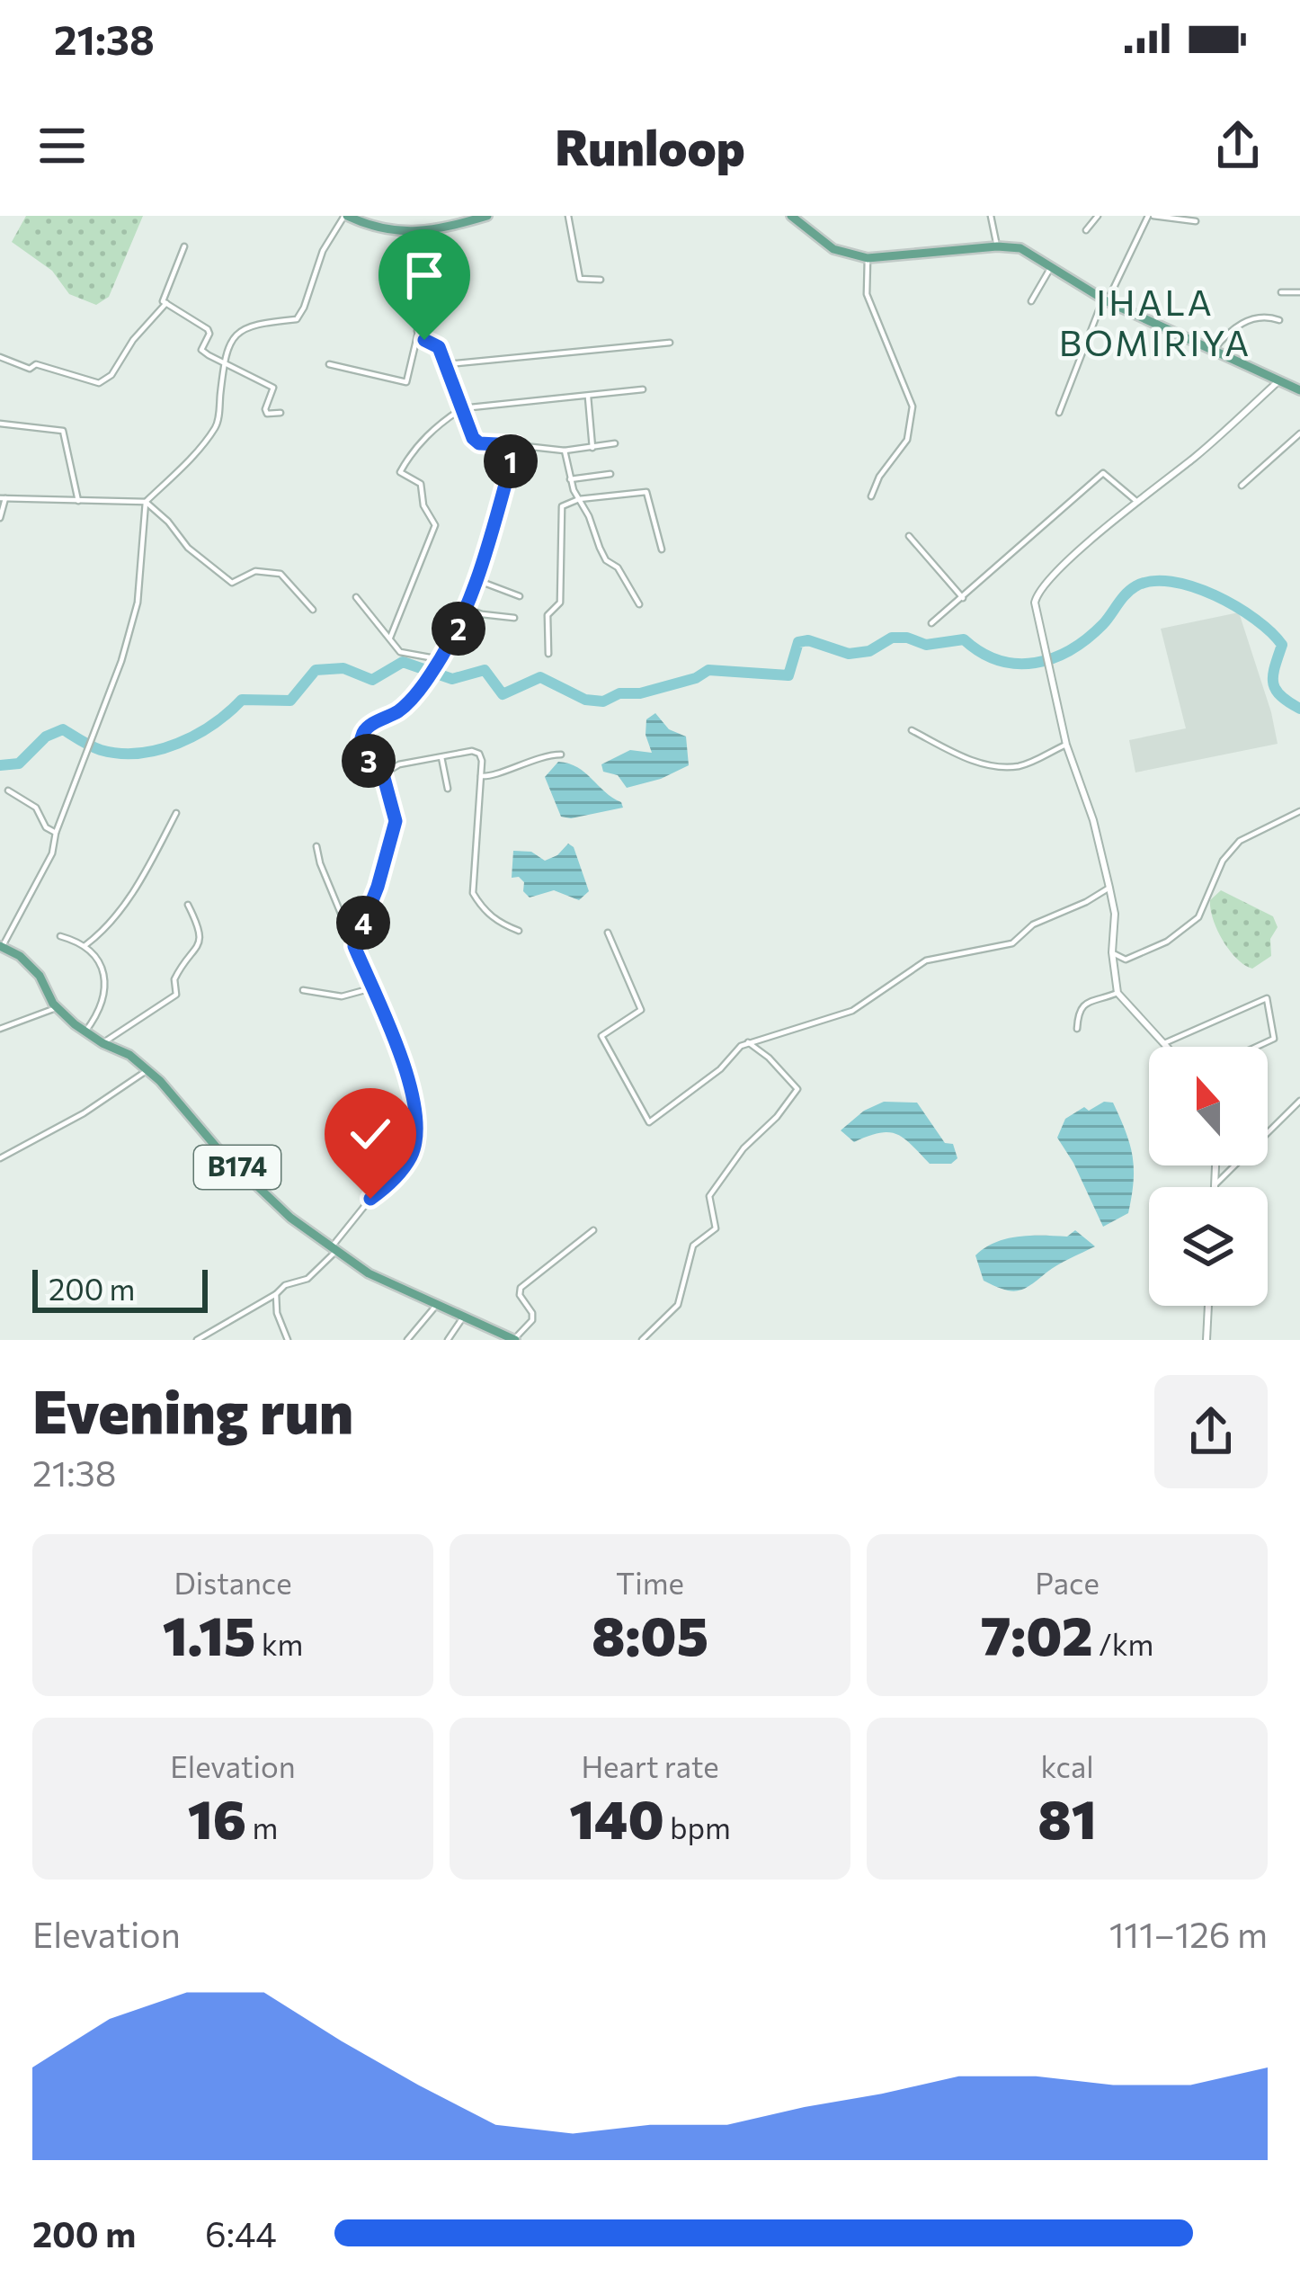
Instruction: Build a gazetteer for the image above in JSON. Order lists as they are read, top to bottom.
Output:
{
  "streets": {
    "main road": ["B174"]
  },
  "districts": ["IHALA BOMIRIYA"],
  "scale_bar": "200 m",
  "north": "top",
  "page": {
    "status": "21:38",
    "header": "Runloop",
    "pins": [
      "1",
      "2",
      "3",
      "4"
    ],
    "scale": "200 m",
    "heading": ["Evening run", "21:38"],
    "stats": [
      ["Distance", "1.15 km"],
      ["Time", "8:05"],
      ["Pace", "7:02 /km"],
      ["Elevation", "16 m"],
      ["Heart rate", "140 bpm"],
      ["kcal", "81"]
    ],
    "chart": ["Elevation", "111–126 m"],
    "list": [
      {
        "name": "200 m",
        "note": "6:44"
      }
    ]
  }
}
